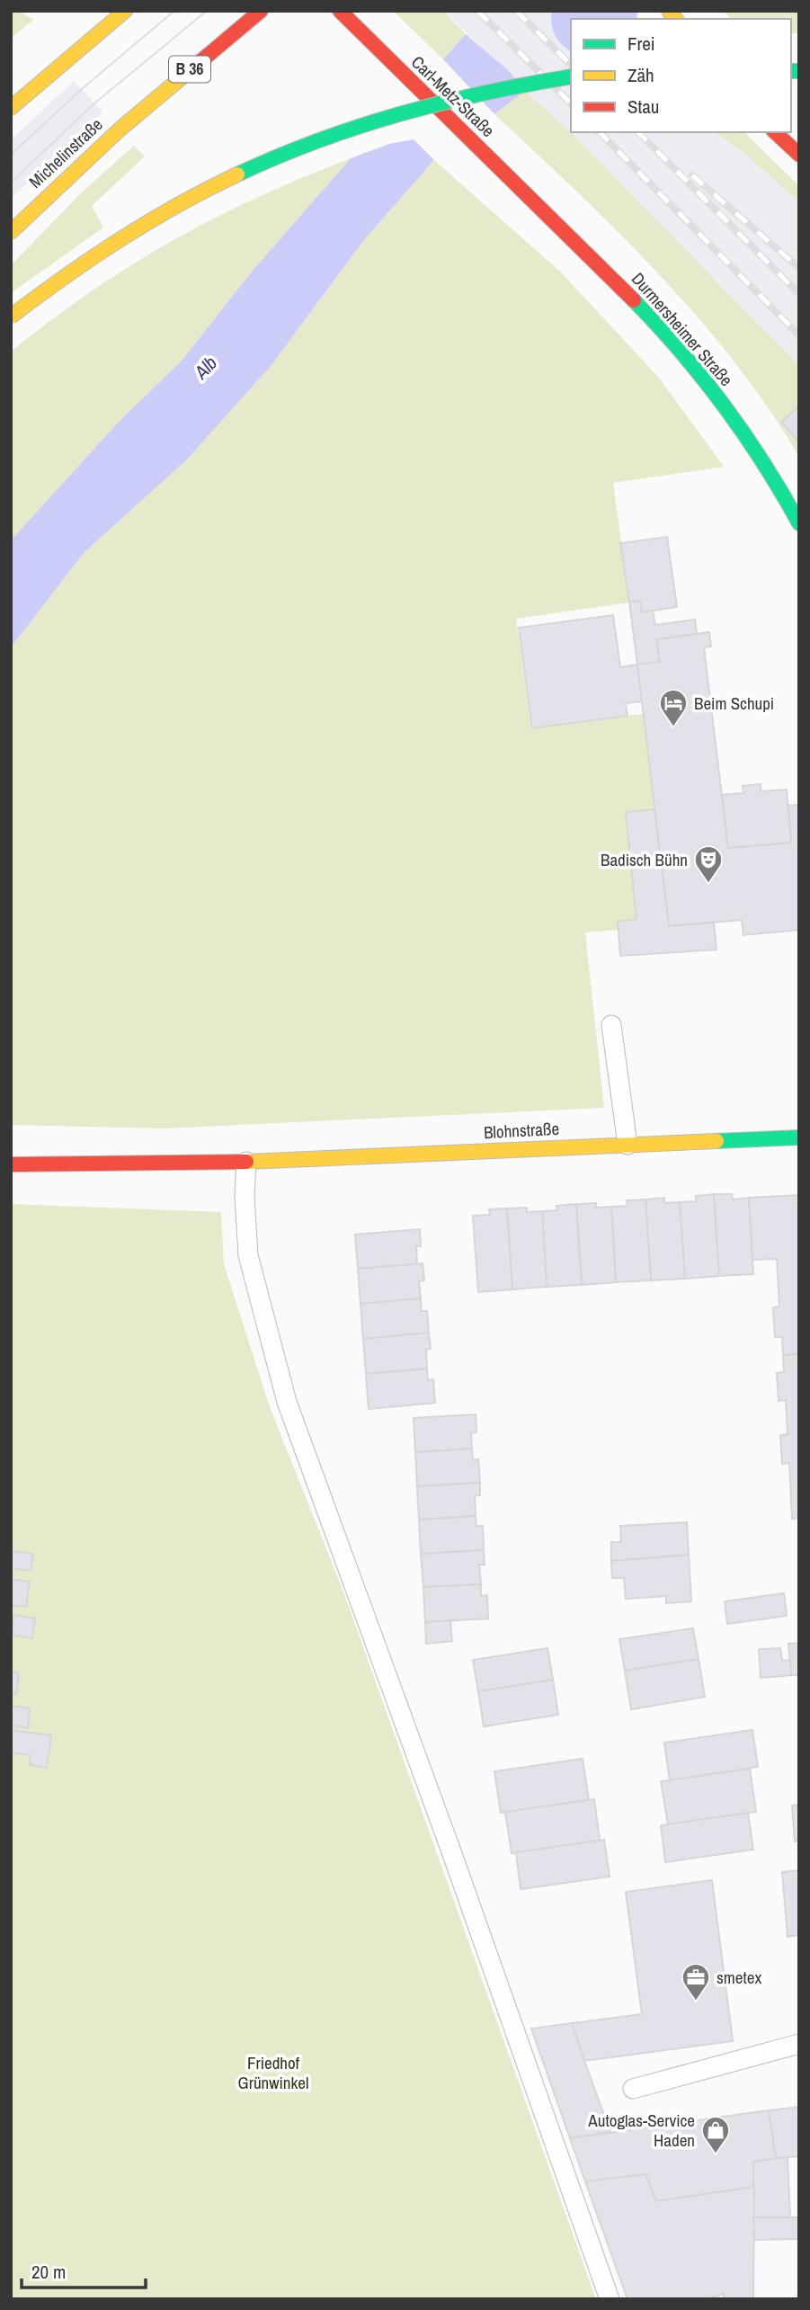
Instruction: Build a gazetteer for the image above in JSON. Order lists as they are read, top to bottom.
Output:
{
  "streets": {
    "main road": [
      "B 36",
      "Carl-Metz-Straße",
      "Michelinstraße",
      "Durmersheimer Straße",
      "Blohnstraße"
    ]
  },
  "crossings": [
    ["Carl-Metz-Straße", "Durmersheimer Straße"]
  ],
  "water": ["Alb"],
  "parks": ["Friedhof Grünwinkel"],
  "places": {
    "hotel": ["Beim Schupi"],
    "theatre": ["Badisch Bühn"],
    "office": ["smetex"],
    "shop": ["Autoglas-Service Haden"]
  },
  "legend": ["Frei", "Zäh", "Stau"],
  "scale_bar": "20 m"
}
